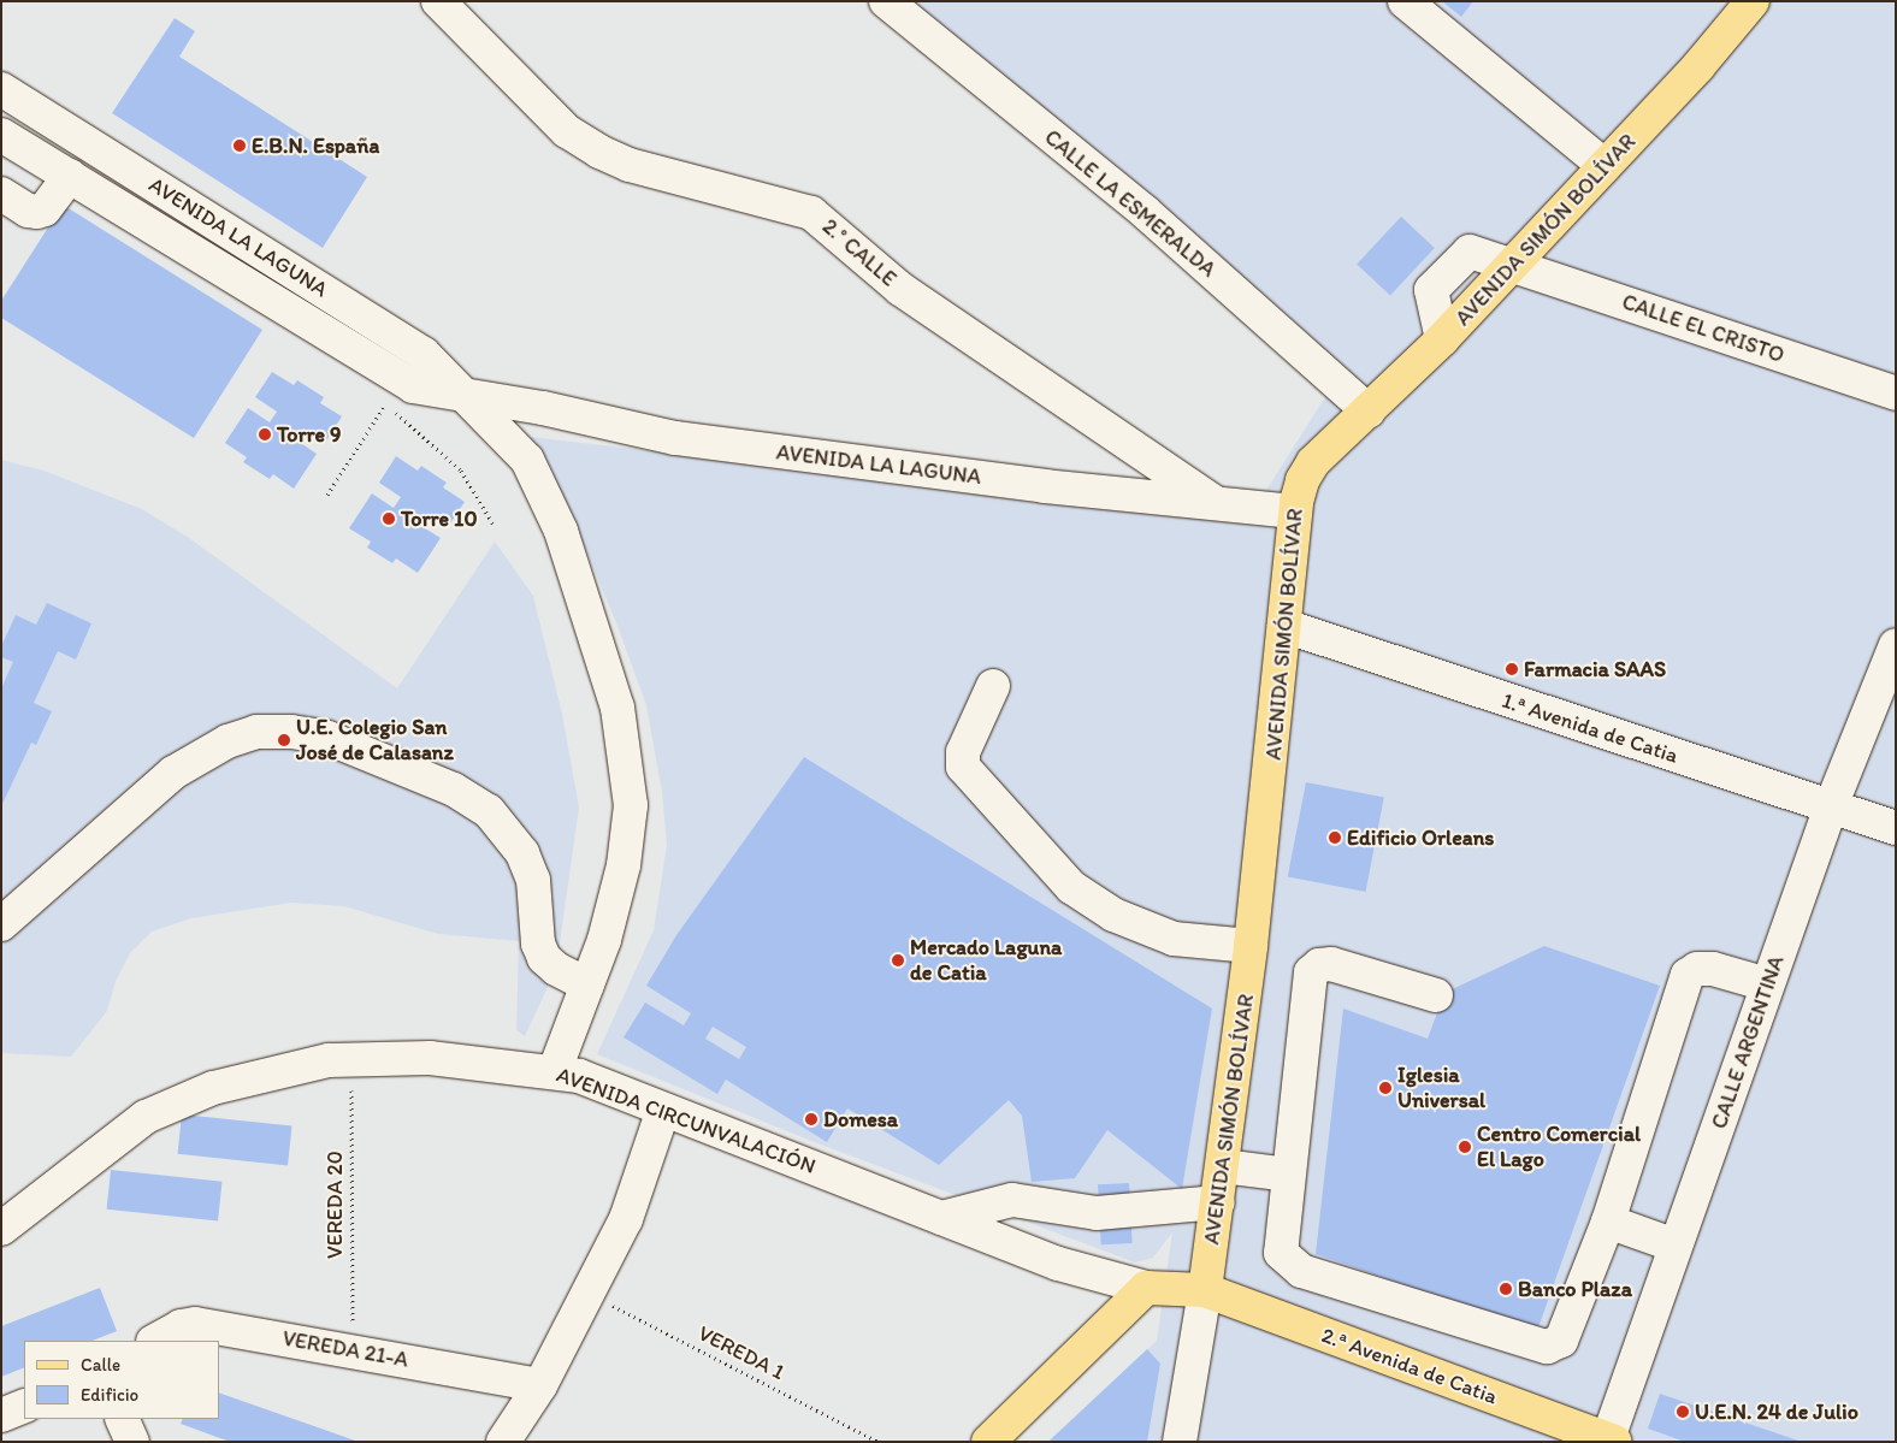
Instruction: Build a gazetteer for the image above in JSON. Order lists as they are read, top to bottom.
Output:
{
  "streets": {
    "main road": ["AVENIDA SIMÓN BOLÍVAR", "2.ª Avenida de Catia"],
    "street": [
      "CALLE LA ESMERALDA",
      "AVENIDA LA LAGUNA",
      "2.° CALLE",
      "CALLE EL CRISTO",
      "1.ª Avenida de Catia",
      "CALLE ARGENTINA",
      "AVENIDA CIRCUNVALACIÓN",
      "VEREDA 21-A"
    ],
    "path": ["VEREDA 20", "VEREDA 1"]
  },
  "crossings": [
    ["CALLE LA ESMERALDA", "AVENIDA SIMÓN BOLÍVAR"],
    ["AVENIDA SIMÓN BOLÍVAR", "AVENIDA LA LAGUNA"],
    ["AVENIDA SIMÓN BOLÍVAR", "CALLE EL CRISTO"],
    ["AVENIDA SIMÓN BOLÍVAR", "1.ª Avenida de Catia"],
    ["AVENIDA SIMÓN BOLÍVAR", "2.ª Avenida de Catia"],
    ["AVENIDA LA LAGUNA", "2.° CALLE"],
    ["AVENIDA LA LAGUNA", "AVENIDA CIRCUNVALACIÓN"],
    ["1.ª Avenida de Catia", "CALLE ARGENTINA"],
    ["CALLE ARGENTINA", "2.ª Avenida de Catia"],
    ["AVENIDA CIRCUNVALACIÓN", "VEREDA 20"],
    ["AVENIDA CIRCUNVALACIÓN", "2.ª Avenida de Catia"],
    ["VEREDA 20", "VEREDA 21-A"]
  ],
  "places": [
    "E.B.N. España",
    "Torre 9",
    "Torre 10",
    "Farmacia SAAS",
    "U.E. Colegio San José de Calasanz",
    "Edificio Orleans",
    "Mercado Laguna de Catia",
    "Iglesia Universal",
    "Domesa",
    "Centro Comercial El Lago",
    "Banco Plaza",
    "U.E.N. 24 de Julio"
  ],
  "legend": ["Calle", "Edificio"]
}
